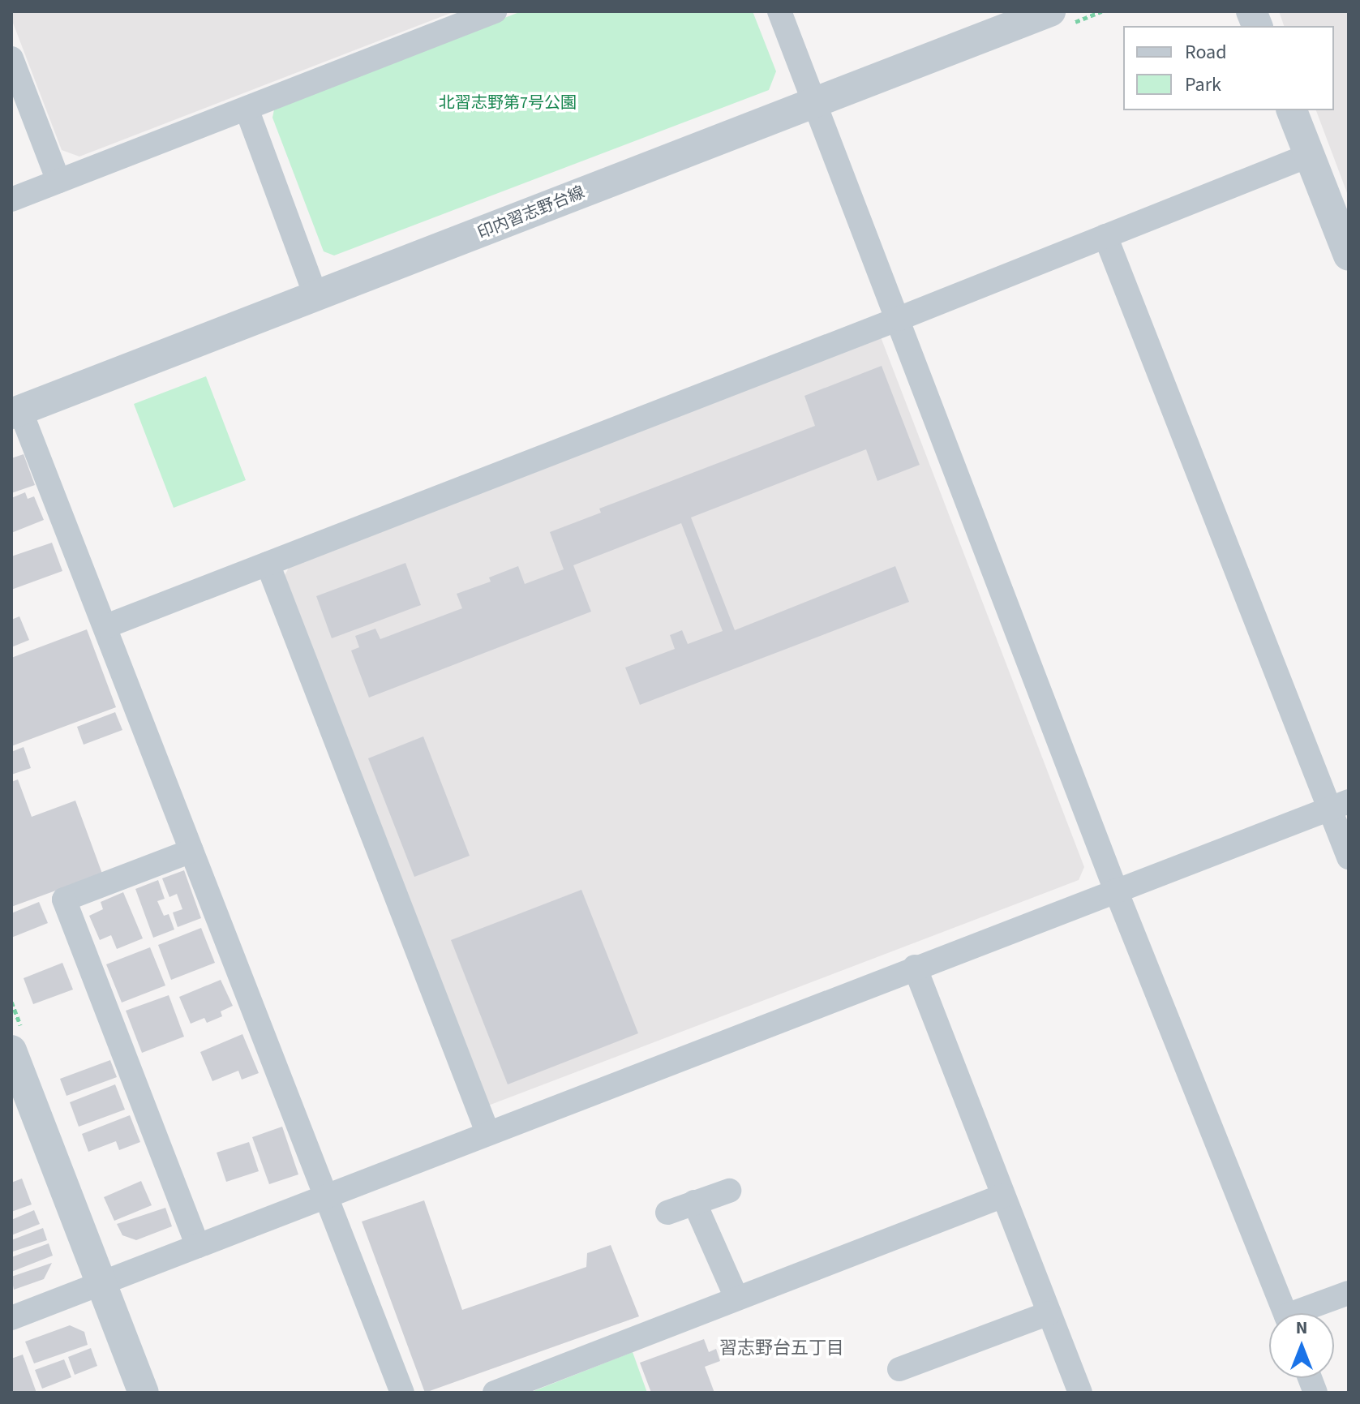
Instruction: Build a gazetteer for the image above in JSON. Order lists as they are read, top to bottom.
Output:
{
  "streets": {
    "street": ["印内習志野台線"]
  },
  "districts": ["習志野台五丁目"],
  "parks": ["北習志野第7号公園"],
  "legend": ["Road", "Park"],
  "north": "top"
}
